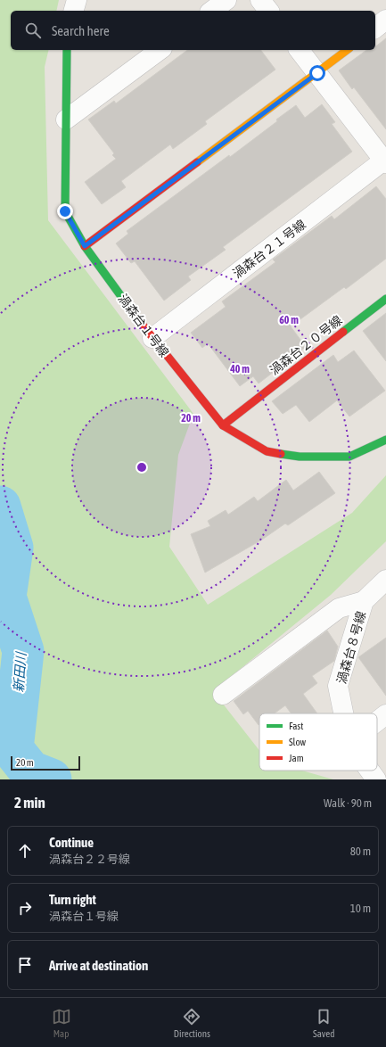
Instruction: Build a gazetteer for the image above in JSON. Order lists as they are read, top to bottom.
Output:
{
  "streets": {
    "street": [
      "渦森台２１号線",
      "渦森台１号線",
      "渦森台２０号線",
      "渦森台８号線"
    ]
  },
  "crossings": [
    ["渦森台２１号線", "渦森台１号線"],
    ["渦森台１号線", "渦森台２０号線"]
  ],
  "water": ["新田川"],
  "legend": ["Fast", "Slow", "Jam"],
  "scale_bar": "20 m",
  "page": {
    "search": "Search here",
    "scale": "20 m",
    "heading": ["2 min", "Walk · 90 m"],
    "list": [
      ["Continue", "渦森台２２号線", "80 m"],
      ["Turn right", "渦森台１号線", "10 m"],
      "Arrive at destination"
    ],
    "nav": ["Map", "Directions", "Saved"]
  },
  "rings": ["60 m", "40 m", "20 m"]
}
